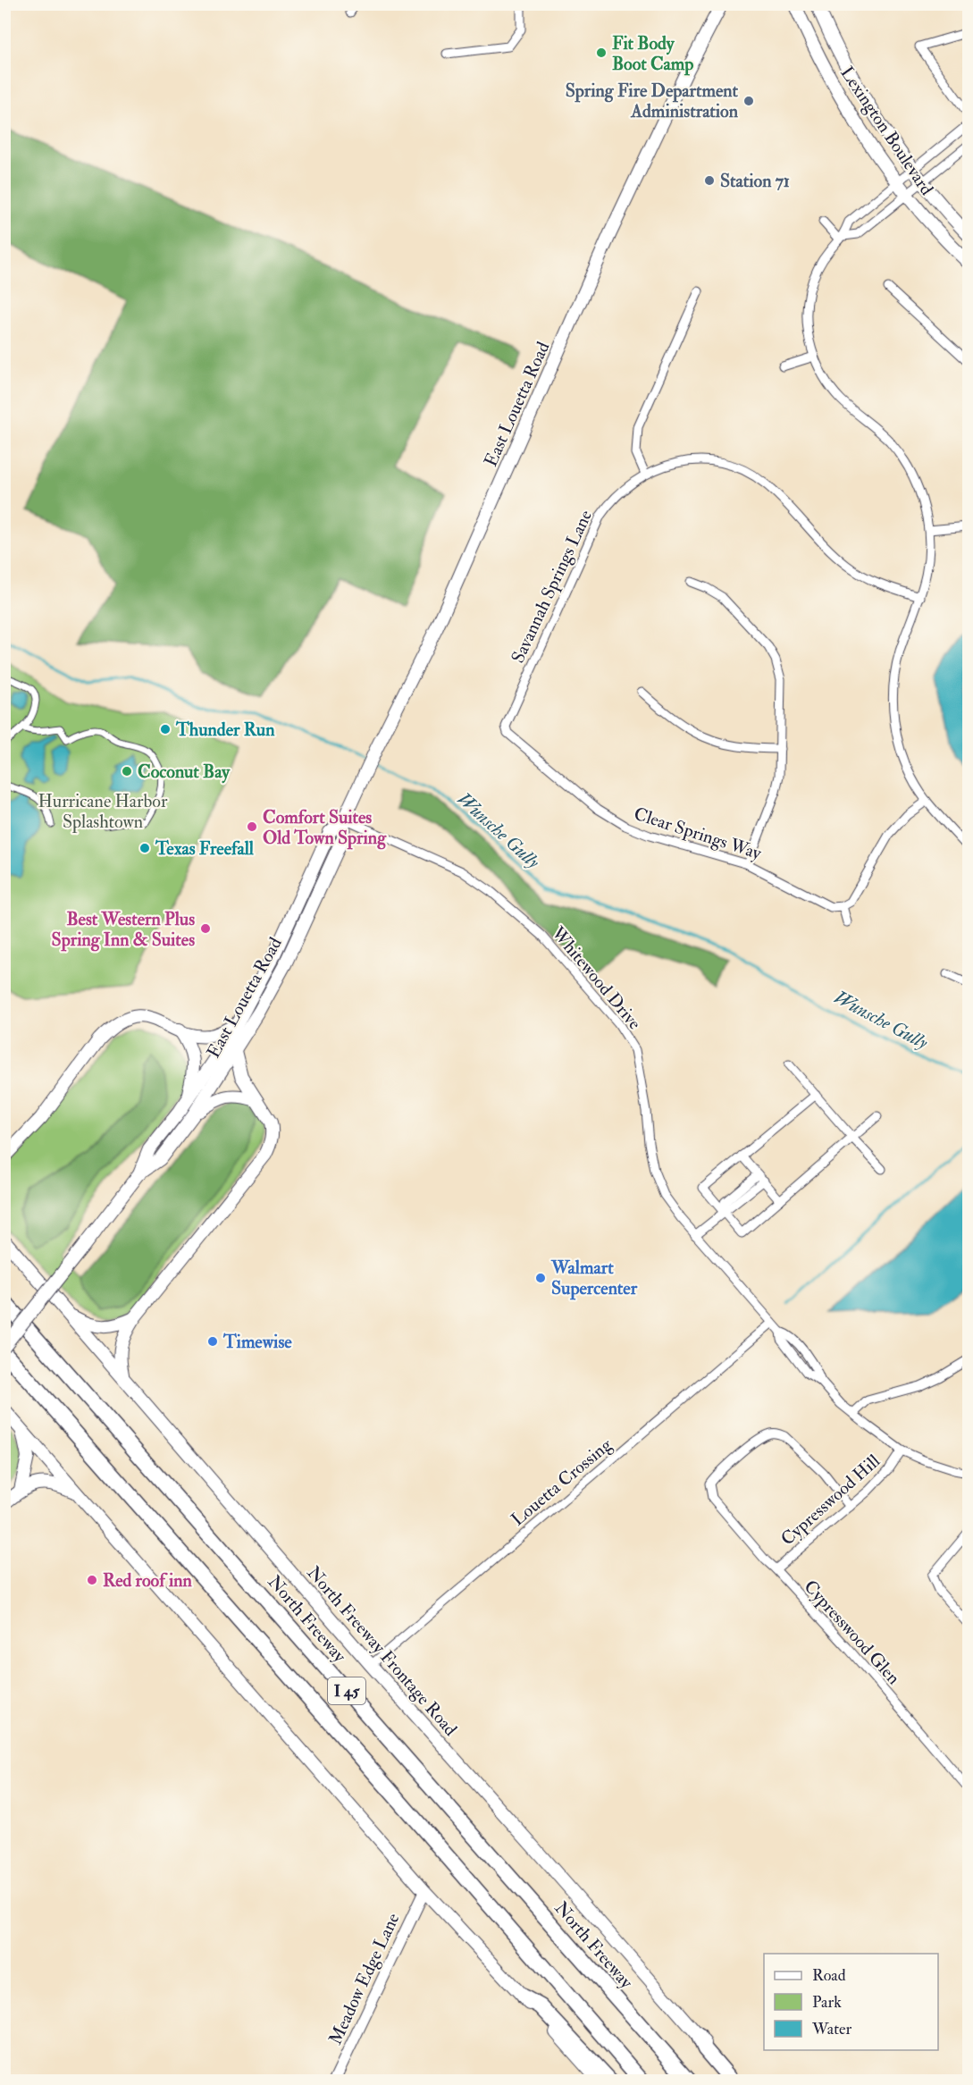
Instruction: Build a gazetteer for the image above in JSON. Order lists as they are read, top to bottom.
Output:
{
  "streets": {
    "highway": ["North Freeway", "I 45"],
    "main road": ["Lexington Boulevard", "East Louetta Road", "North Freeway Frontage Road"],
    "street": [
      "Savannah Springs Lane",
      "Clear Springs Way",
      "Whitewood Drive",
      "Louetta Crossing",
      "Cypresswood Hill",
      "Cypresswood Glen",
      "Meadow Edge Lane"
    ]
  },
  "crossings": [
    ["East Louetta Road", "Whitewood Drive"],
    ["Savannah Springs Lane", "Clear Springs Way"],
    ["Whitewood Drive", "Louetta Crossing"],
    ["Louetta Crossing", "North Freeway Frontage Road"],
    ["Cypresswood Hill", "Cypresswood Glen"]
  ],
  "water": ["Wunsche Gully"],
  "parks": ["Hurricane Harbor Splashtown"],
  "places": [
    "Fit Body Boot Camp",
    "Spring Fire Department Administration",
    "Station 71",
    "Thunder Run",
    "Coconut Bay",
    "Comfort Suites Old Town Spring",
    "Texas Freefall",
    "Best Western Plus Spring Inn & Suites",
    "Walmart Supercenter",
    "Timewise",
    "Red roof inn"
  ],
  "legend": ["Road", "Park", "Water"]
}
